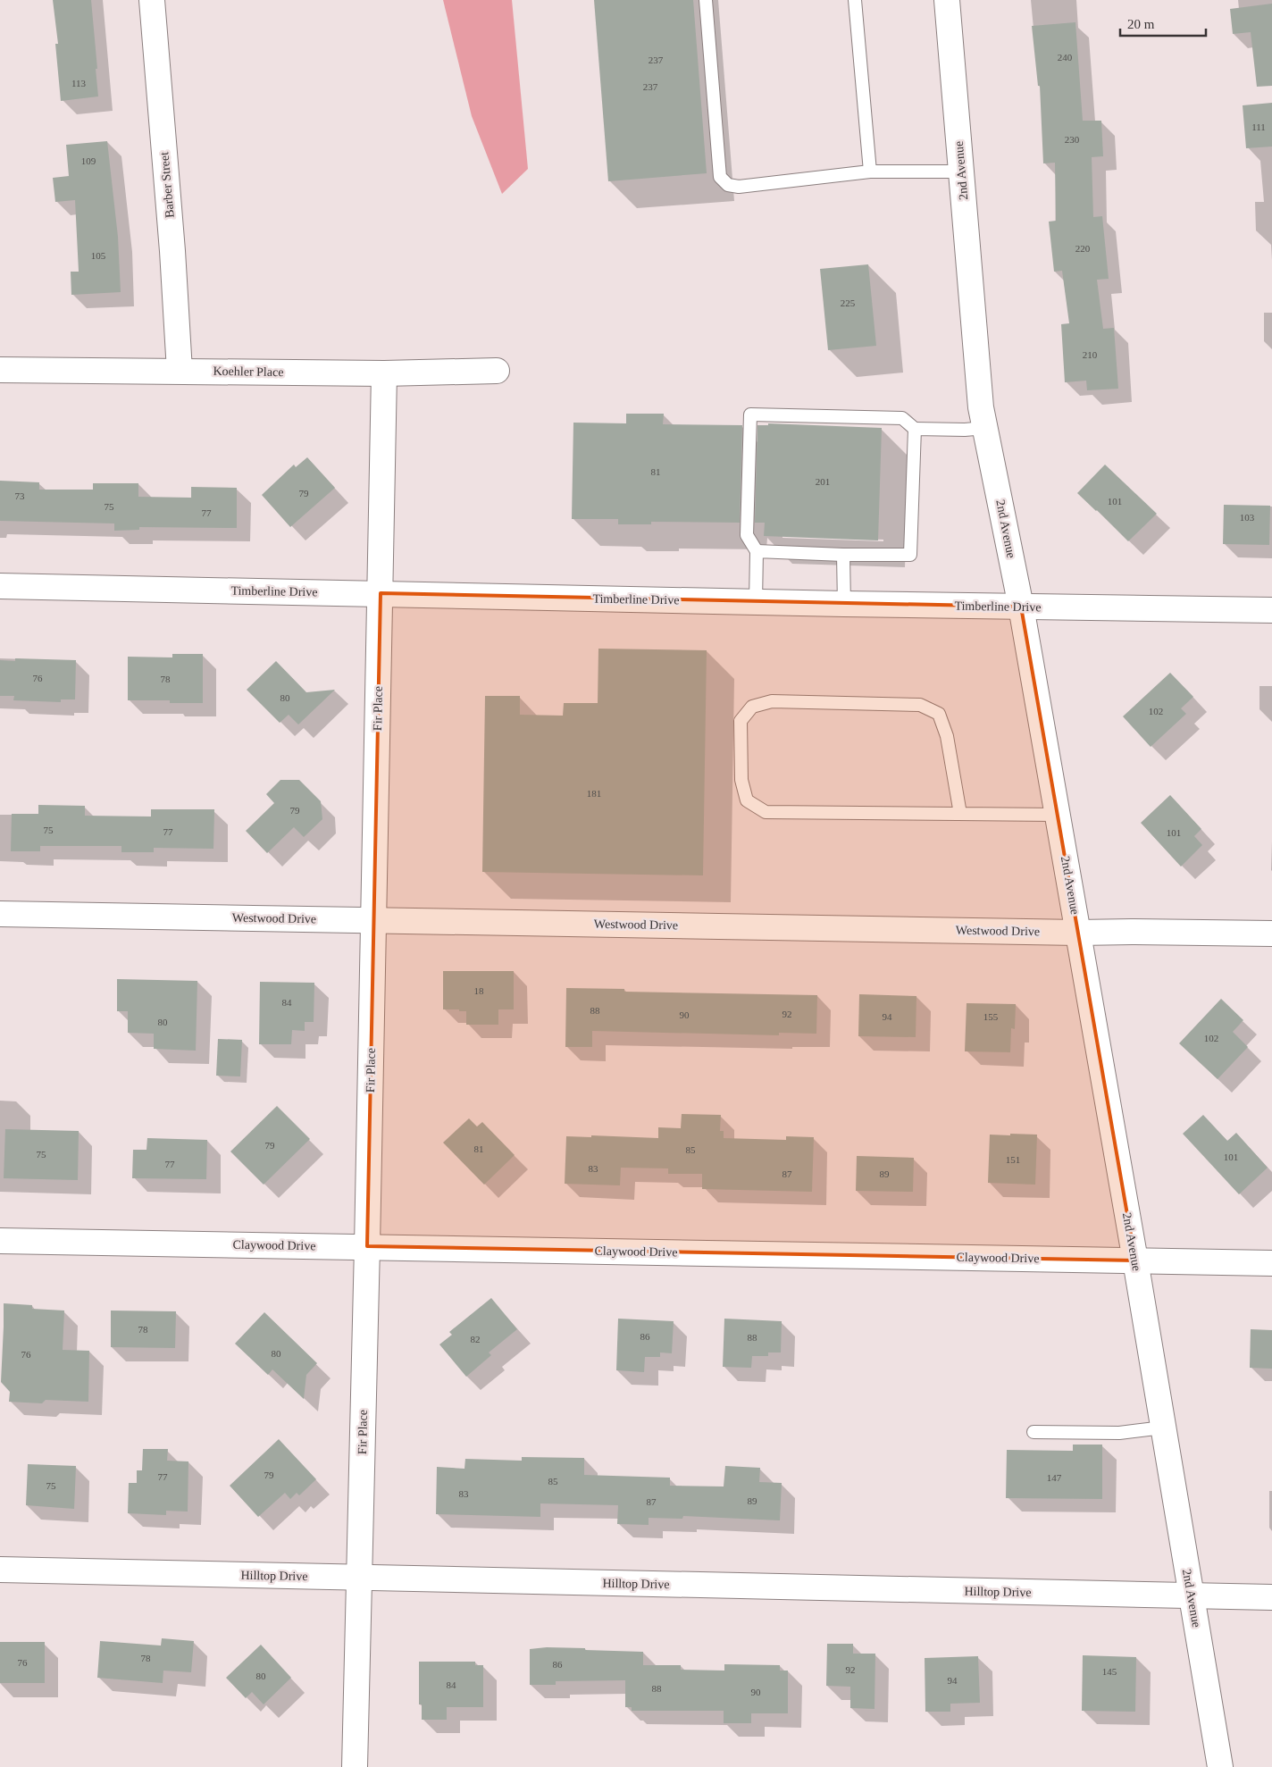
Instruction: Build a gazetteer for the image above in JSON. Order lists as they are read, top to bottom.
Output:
{
  "streets": {
    "street": [
      "2nd Avenue",
      "Barber Street",
      "Koehler Place",
      "Timberline Drive",
      "Fir Place",
      "Westwood Drive",
      "Claywood Drive",
      "Hilltop Drive"
    ]
  },
  "crossings": [
    ["2nd Avenue", "Timberline Drive"],
    ["2nd Avenue", "Westwood Drive"],
    ["2nd Avenue", "Claywood Drive"],
    ["2nd Avenue", "Hilltop Drive"],
    ["Barber Street", "Koehler Place"],
    ["Koehler Place", "Fir Place"],
    ["Timberline Drive", "Fir Place"],
    ["Fir Place", "Westwood Drive"],
    ["Fir Place", "Claywood Drive"],
    ["Fir Place", "Hilltop Drive"]
  ],
  "house_numbers": [
    "240",
    "237",
    "113",
    "237",
    "111",
    "230",
    "109",
    "220",
    "105",
    "225",
    "210",
    "81",
    "201",
    "79",
    "73",
    "101",
    "75",
    "77",
    "103",
    "76",
    "78",
    "80",
    "102",
    "181",
    "79",
    "75",
    "77",
    "101",
    "18",
    "84",
    "88",
    "92",
    "90",
    "94",
    "155",
    "80",
    "102",
    "79",
    "81",
    "85",
    "75",
    "101",
    "151",
    "77",
    "83",
    "87",
    "89",
    "78",
    "86",
    "88",
    "82",
    "80",
    "76",
    "79",
    "77",
    "147",
    "85",
    "75",
    "83",
    "89",
    "87",
    "78",
    "76",
    "86",
    "92",
    "145",
    "80",
    "94",
    "84",
    "88",
    "90"
  ],
  "scale_bar": "20 m"
}
